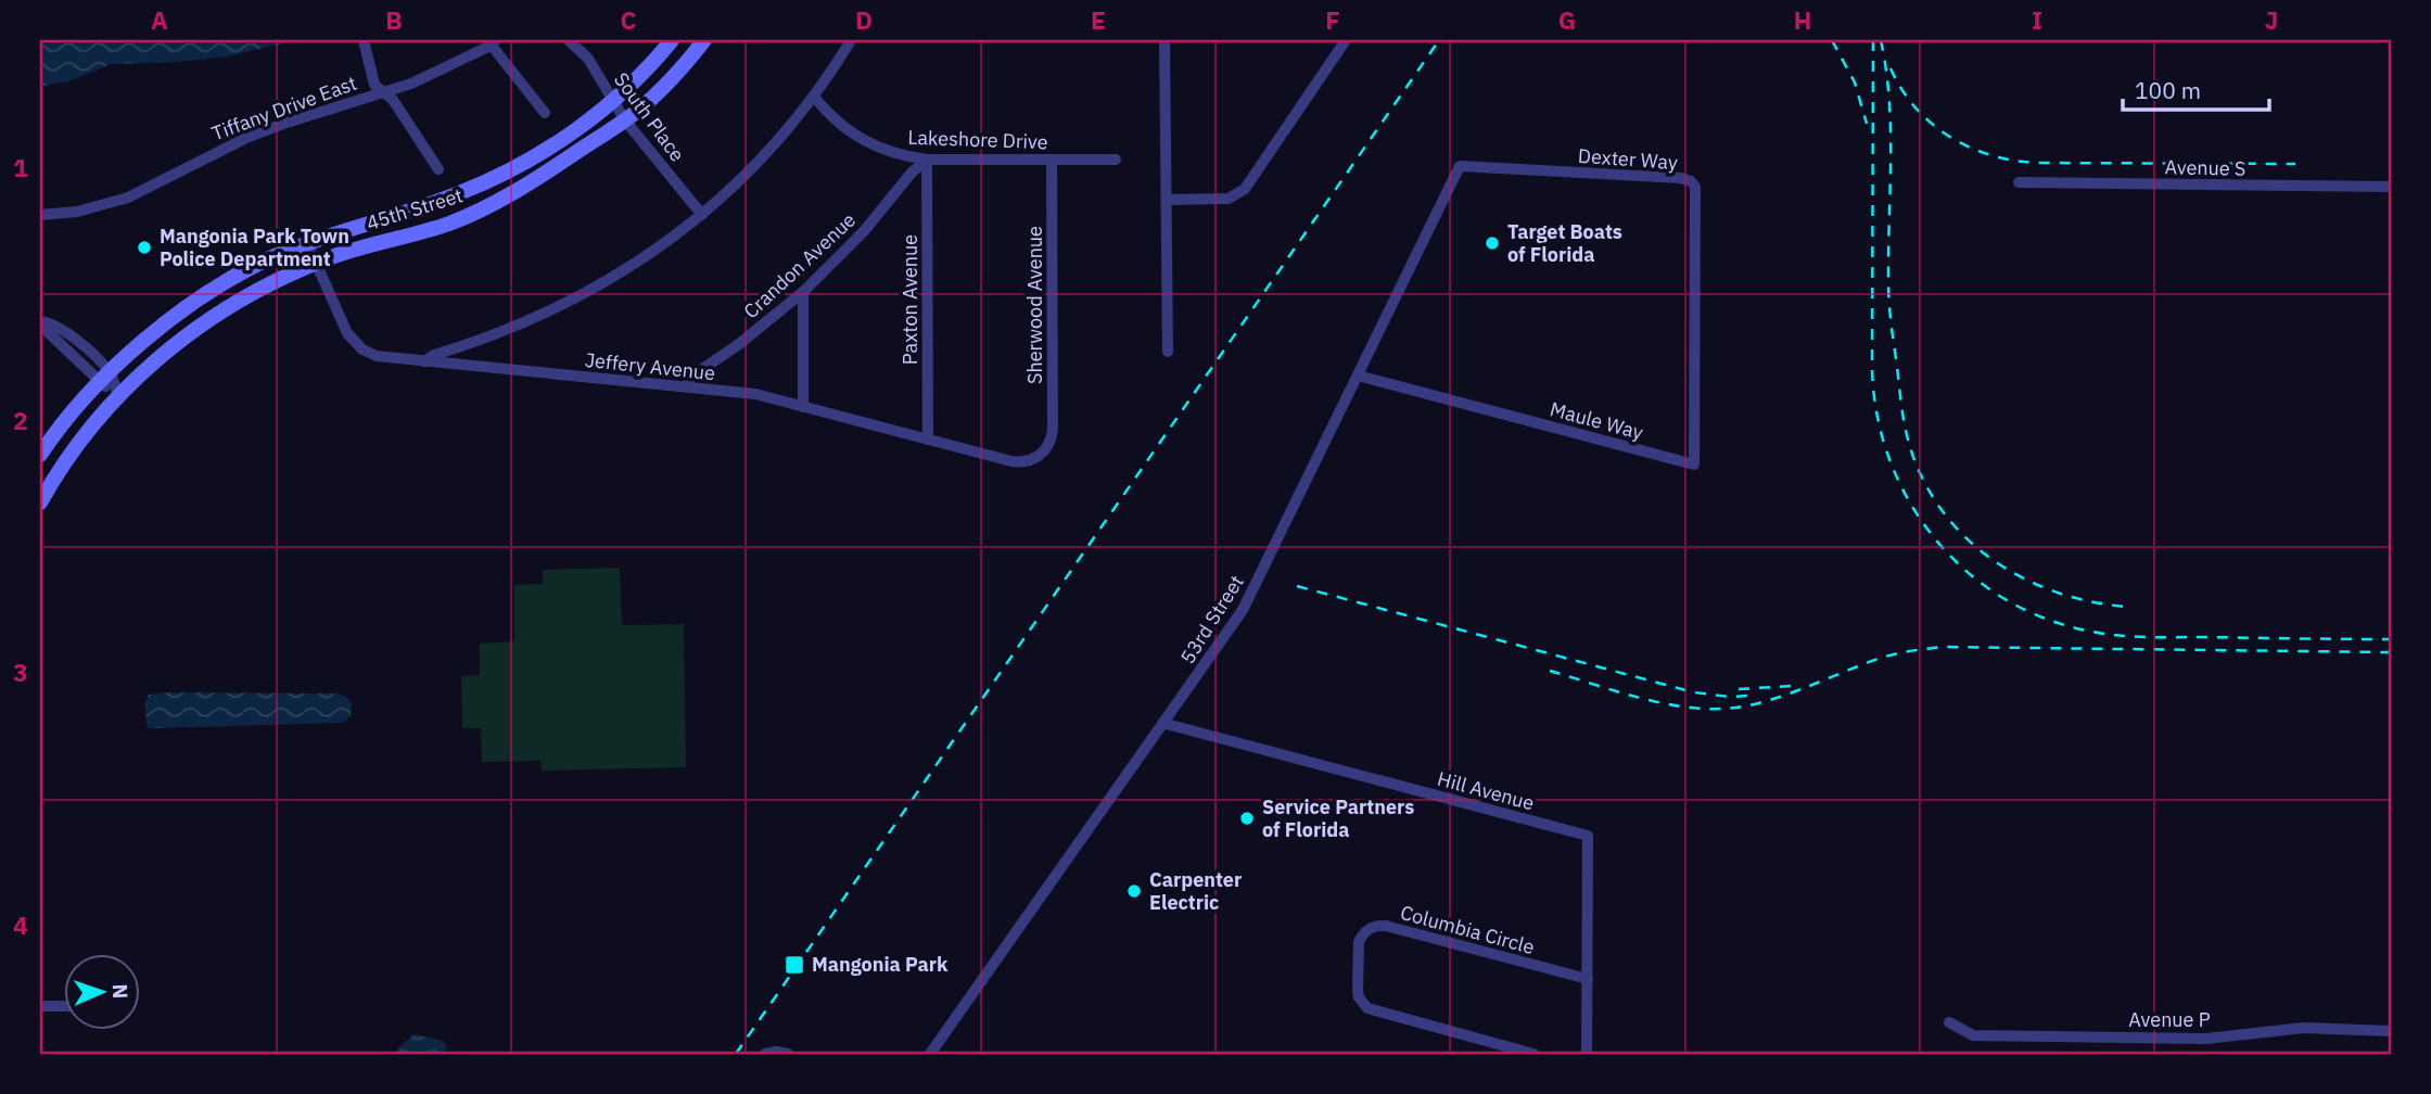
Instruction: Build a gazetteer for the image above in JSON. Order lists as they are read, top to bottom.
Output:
{
  "streets": {
    "main road": ["45th Street"],
    "street": [
      "Tiffany Drive East",
      "South Place",
      "Lakeshore Drive",
      "Dexter Way",
      "Avenue S",
      "Crandon Avenue",
      "Paxton Avenue",
      "Sherwood Avenue",
      "Jeffery Avenue",
      "Maule Way",
      "53rd Street",
      "Hill Avenue",
      "Columbia Circle",
      "Avenue P"
    ]
  },
  "crossings": [
    ["South Place", "45th Street"],
    ["Lakeshore Drive", "Crandon Avenue"],
    ["Lakeshore Drive", "Paxton Avenue"],
    ["Lakeshore Drive", "Sherwood Avenue"],
    ["Dexter Way", "Maule Way"],
    ["Dexter Way", "53rd Street"],
    ["45th Street", "Jeffery Avenue"],
    ["Crandon Avenue", "Paxton Avenue"],
    ["Crandon Avenue", "Jeffery Avenue"],
    ["Paxton Avenue", "Jeffery Avenue"],
    ["Sherwood Avenue", "Jeffery Avenue"],
    ["Maule Way", "53rd Street"],
    ["53rd Street", "Hill Avenue"],
    ["Hill Avenue", "Columbia Circle"]
  ],
  "places": {
    "other": [
      "Target Boats of Florida",
      "Mangonia Park Town Police Department",
      "Service Partners of Florida",
      "Carpenter Electric"
    ],
    "transit": ["Mangonia Park"]
  },
  "scale_bar": "100 m",
  "north": "right",
  "grid": {
    "columns": [
      "A",
      "B",
      "C",
      "D",
      "E",
      "F",
      "G",
      "H",
      "I",
      "J"
    ],
    "rows": [
      "1",
      "2",
      "3",
      "4"
    ]
  }
}
